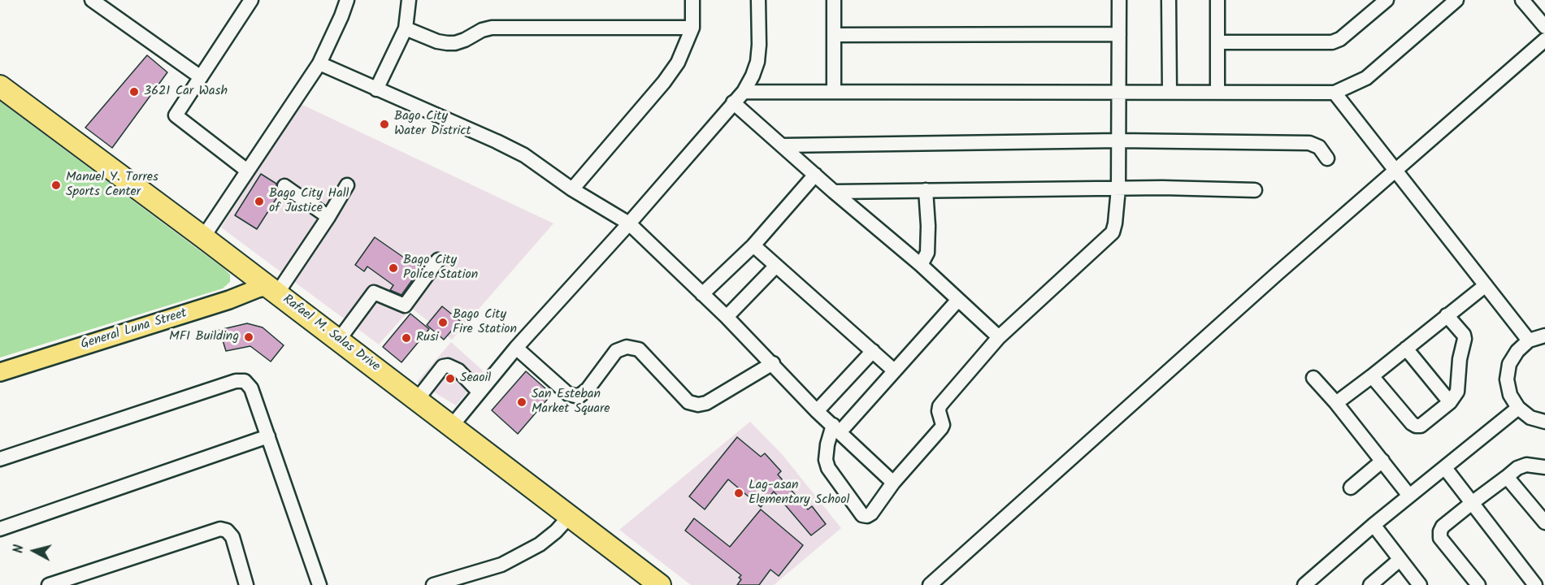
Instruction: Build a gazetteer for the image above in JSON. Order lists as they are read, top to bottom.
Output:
{
  "streets": {
    "highway": ["Rafael M. Salas Drive"],
    "main road": ["General Luna Street"]
  },
  "crossings": [
    ["General Luna Street", "Rafael M. Salas Drive"]
  ],
  "places": [
    "3621 Car Wash",
    "Bago City Water District",
    "Manuel Y. Torres Sports Center",
    "Bago City Hall of Justice",
    "Bago City Police Station",
    "Bago City Fire Station",
    "MFI Building",
    "Rusi",
    "Seaoil",
    "San Esteban Market Square",
    "Lag-asan Elementary School"
  ],
  "north": "left"
}
